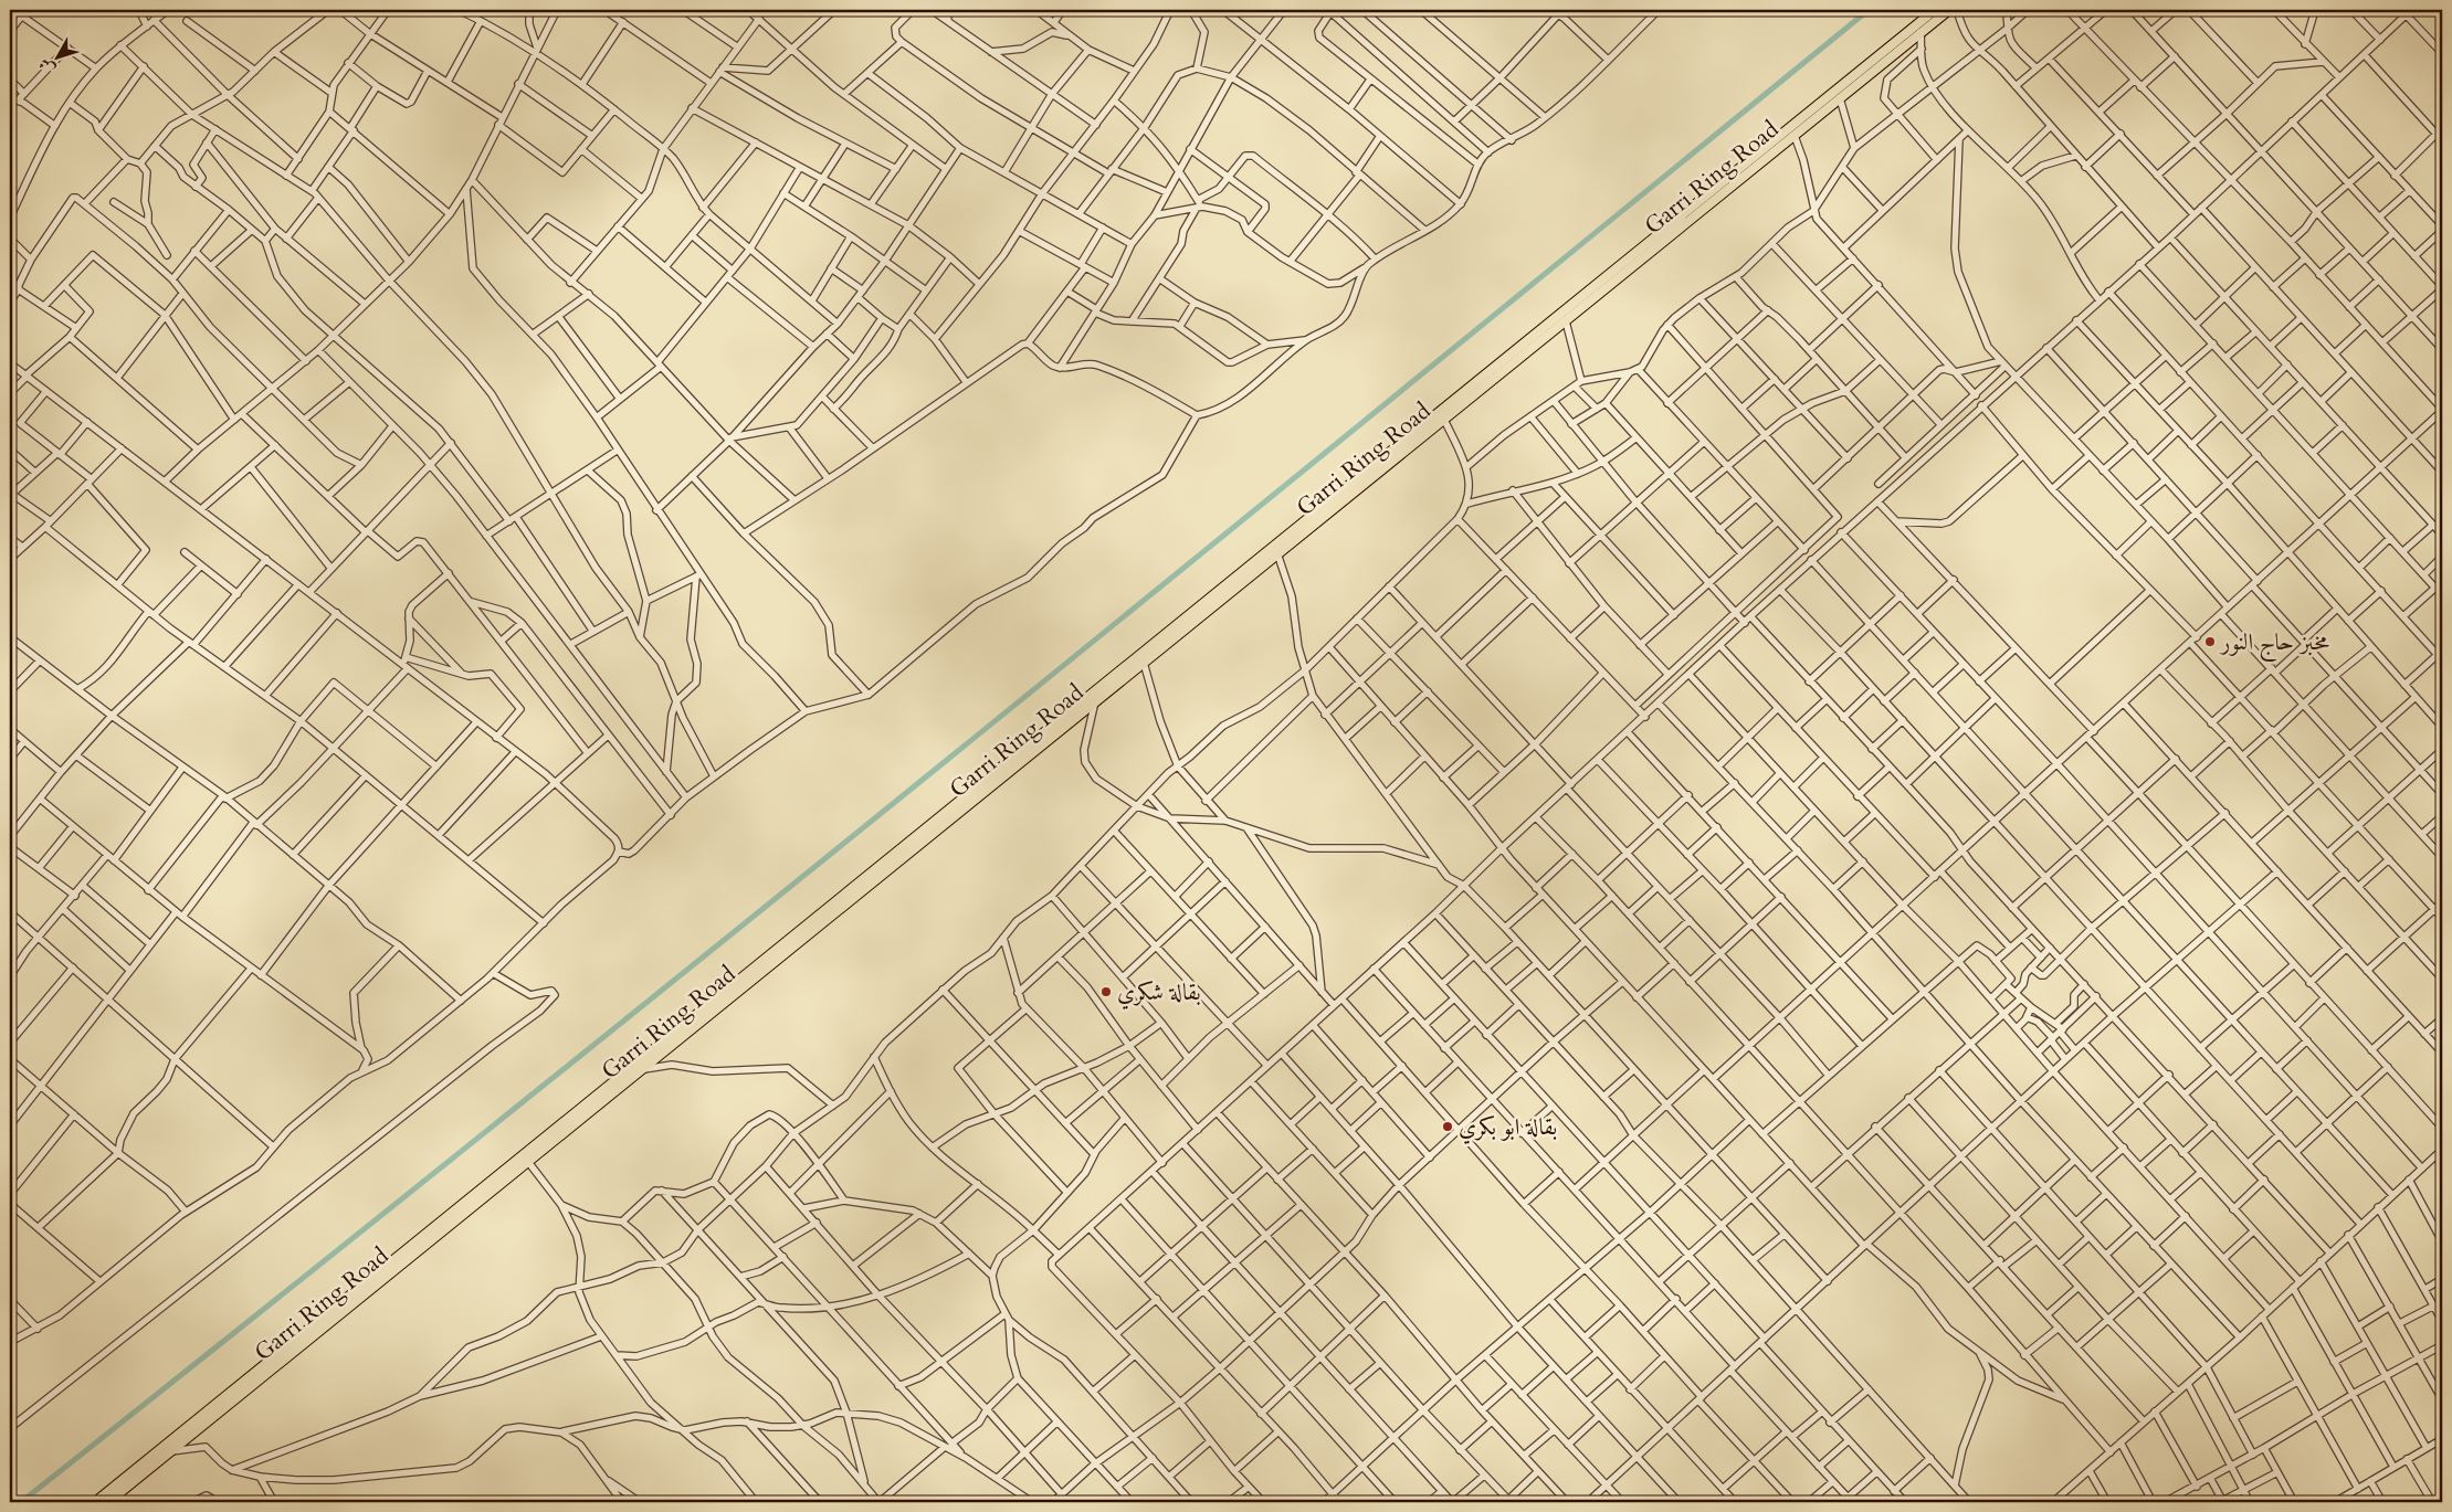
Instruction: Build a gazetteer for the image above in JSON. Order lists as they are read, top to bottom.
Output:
{
  "streets": {
    "highway": ["Garri Ring Road"]
  },
  "places": ["مخبز حاج النور", "بقالة شكري", "بقالة ابو بكري"],
  "north": "bottom left"
}
